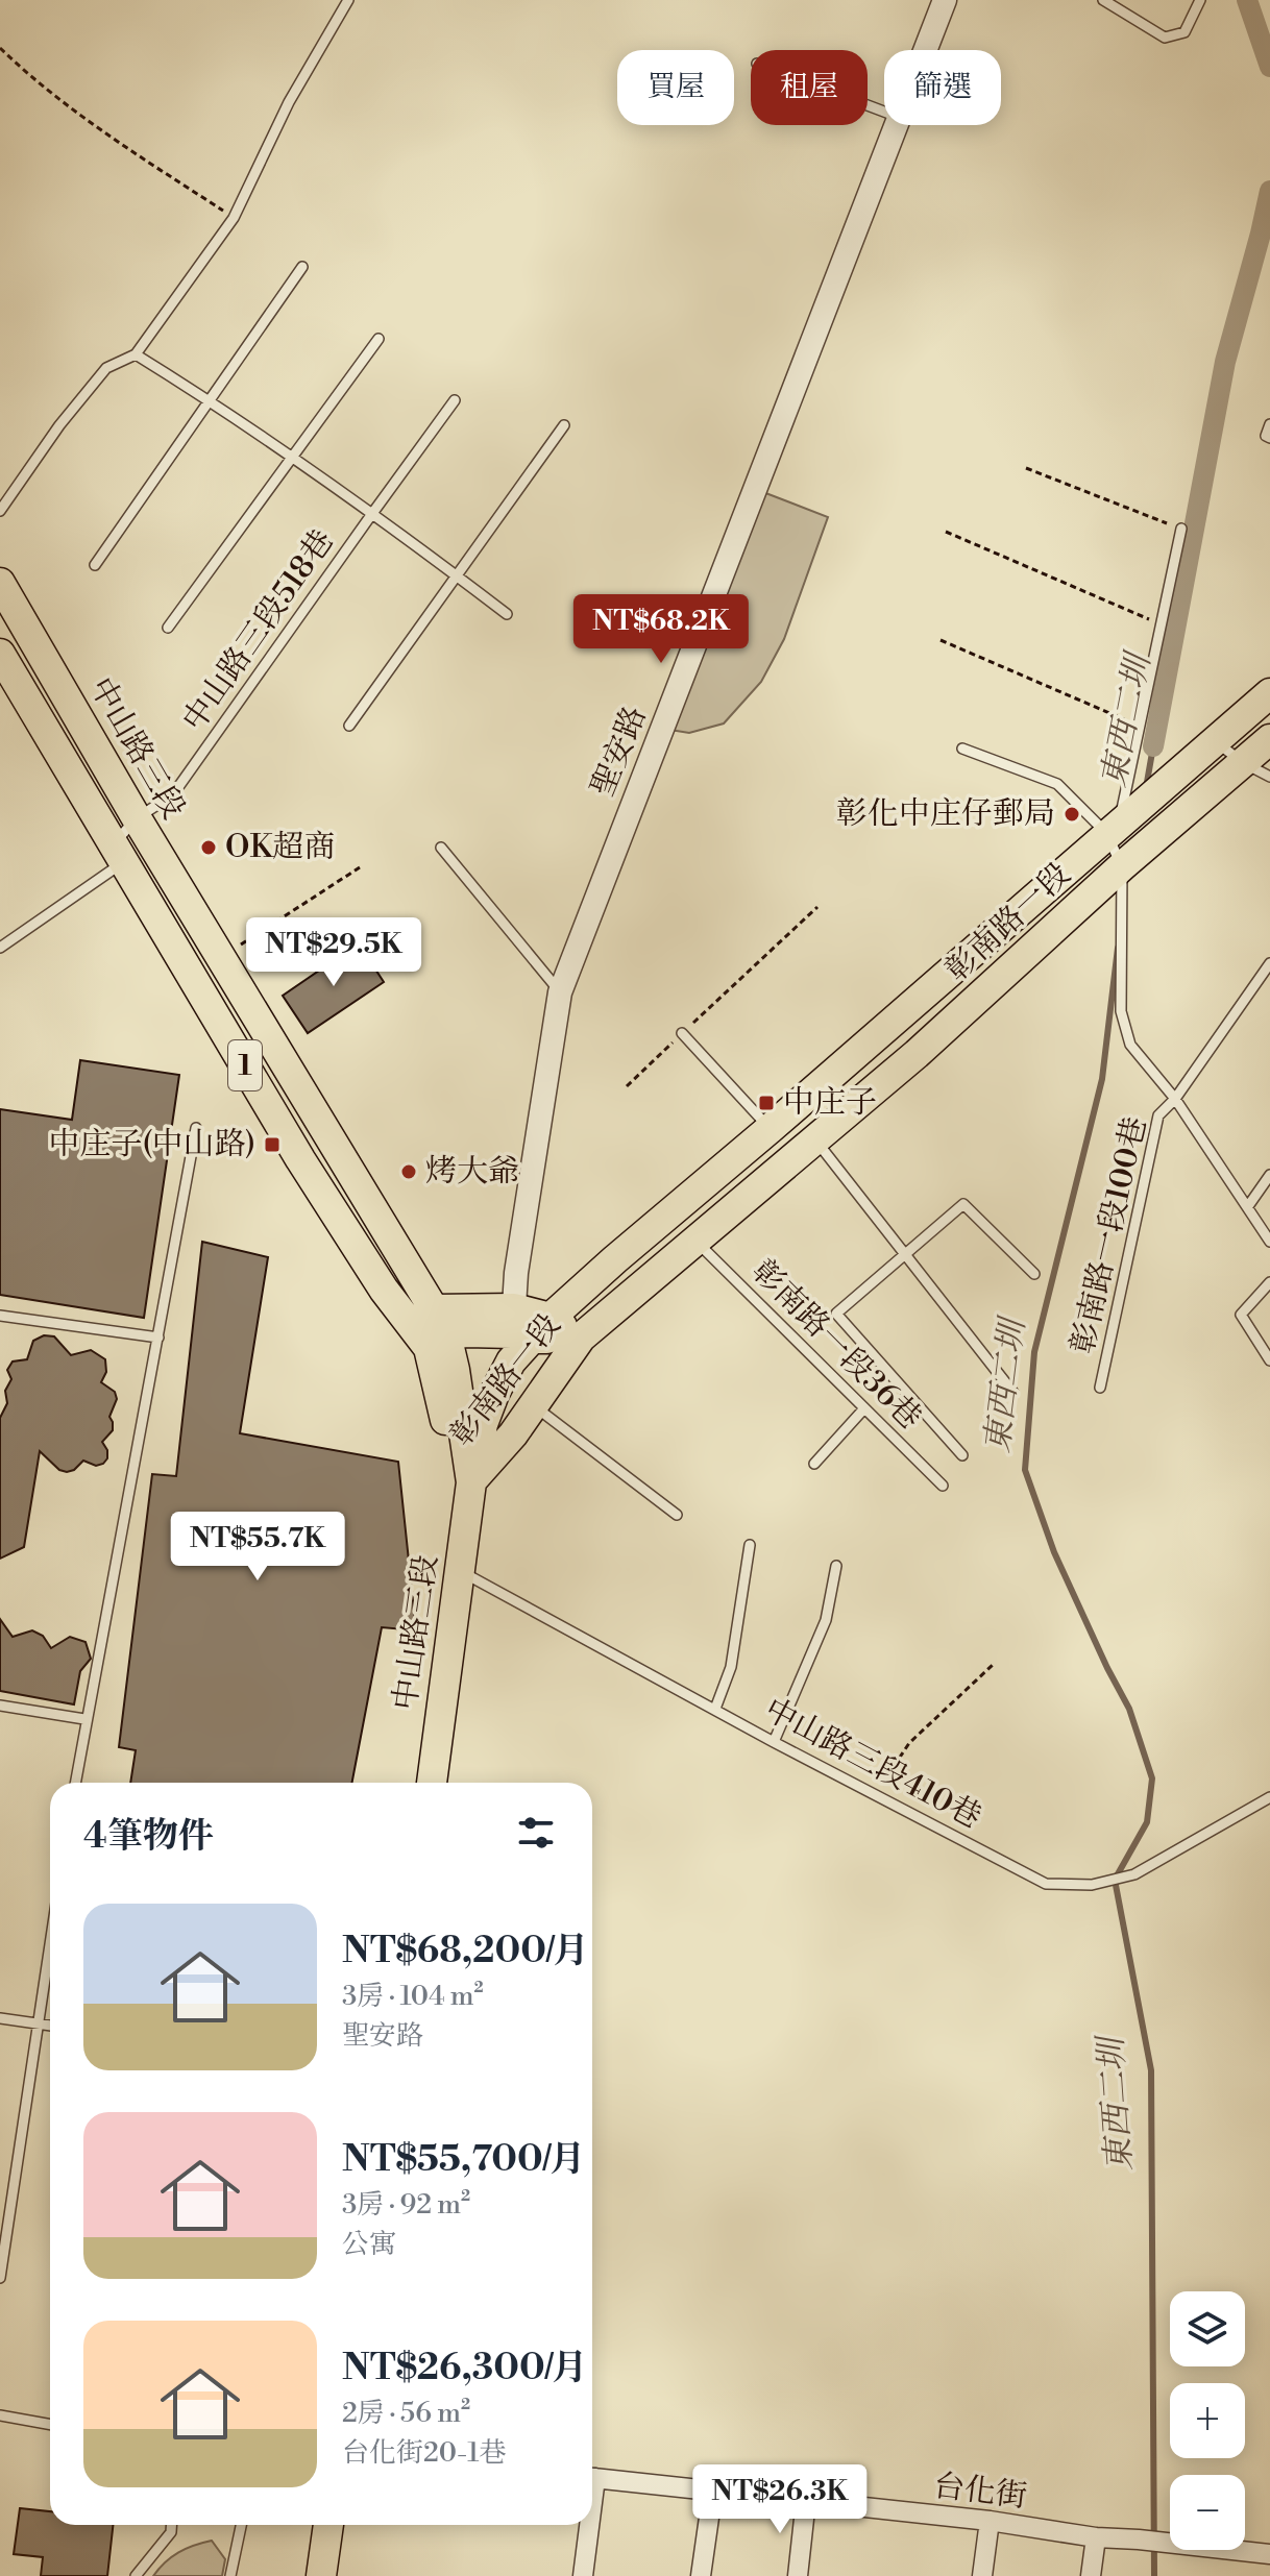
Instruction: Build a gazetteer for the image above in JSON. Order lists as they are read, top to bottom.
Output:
{
  "streets": {
    "main road": ["中山路三段", "彰南路一段", "1"],
    "street": ["聖安路", "台化街"],
    "lane": [
      "中山路三段518巷",
      "彰南路一段100巷",
      "彰南路一段36巷",
      "中山路三段410巷"
    ]
  },
  "crossings": [
    ["中山路三段518巷", "中山路三段"],
    ["中山路三段", "彰南路一段"],
    ["中山路三段", "中山路三段410巷"],
    ["聖安路", "彰南路一段"],
    ["彰南路一段", "彰南路一段100巷"],
    ["彰南路一段", "彰南路一段36巷"]
  ],
  "water": ["東西二圳"],
  "places": {
    "other": ["彰化中庄仔郵局", "OK超商", "烤大爺"],
    "transit": ["中庄子", "中庄子(中山路)"]
  },
  "page": {
    "chip": ["買屋", "租屋", "篩選"],
    "price": [
      "NT$68.2K",
      "NT$29.5K",
      "NT$55.7K",
      "NT$26.3K"
    ],
    "heading": "4筆物件",
    "list": [
      {
        "name": "NT$68,200/月",
        "note": "3房 · 104 m² · 聖安路"
      },
      {
        "name": "NT$55,700/月",
        "note": "3房 · 92 m² · 公寓"
      },
      {
        "name": "NT$26,300/月",
        "note": "2房 · 56 m² · 台化街20-1巷"
      }
    ],
    "map_buttons": ["+", "−"]
  }
}
